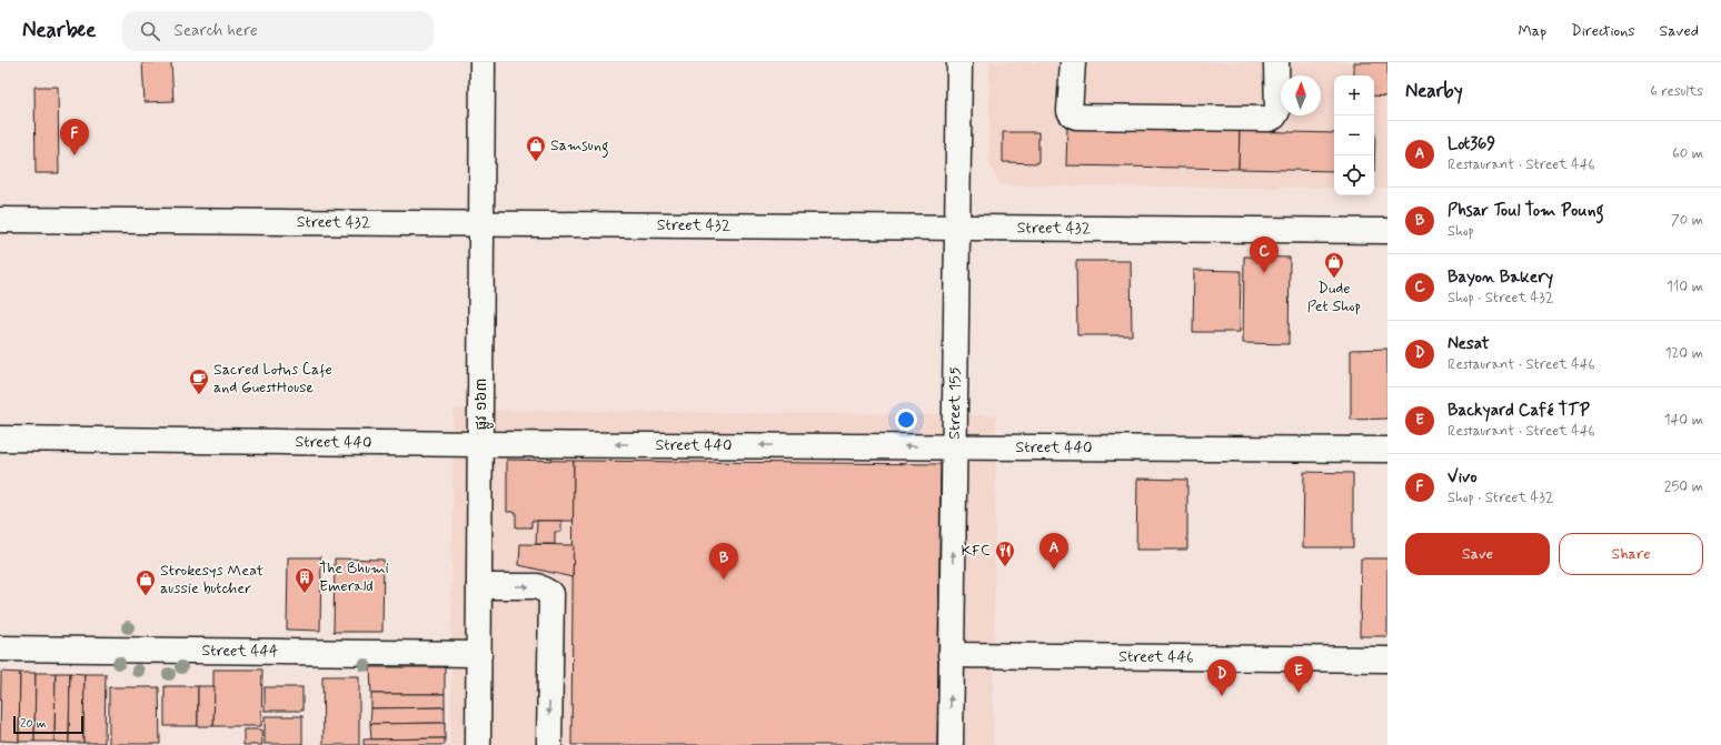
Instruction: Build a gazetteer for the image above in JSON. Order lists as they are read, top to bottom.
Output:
{
  "streets": {
    "street": [
      "Street 432",
      "Street 155",
      "ផ្លូវ ១៦៣",
      "Street 440",
      "Street 444",
      "Street 446"
    ]
  },
  "crossings": [
    ["Street 432", "Street 155"],
    ["Street 432", "ផ្លូវ ១៦៣"],
    ["Street 155", "Street 440"],
    ["Street 155", "Street 446"],
    ["ផ្លូវ ១៦៣", "Street 440"],
    ["ផ្លូវ ១៦៣", "Street 444"]
  ],
  "one_way": ["Street 155"],
  "places": {
    "shop": ["Samsung", "Dude Pet Shop", "Strokesys Meat aussie butcher"],
    "cafe": ["Sacred Lotus Cafe and GuestHouse"],
    "restaurant": ["KFC"],
    "building": ["The Bhumi Emerald"]
  },
  "scale_bar": "20 m",
  "north": "top",
  "page": {
    "header": "Nearbee",
    "search": "Search here",
    "nav": ["Map", "Directions", "Saved"],
    "heading": ["Nearby", "6 results"],
    "map_buttons": ["+", "−"],
    "pins": [
      "F",
      "C",
      "A",
      "B",
      "E",
      "D"
    ],
    "list": [
      {
        "mark": "A",
        "name": "Lot369",
        "note": "Restaurant · Street 446",
        "value": "60 m"
      },
      {
        "mark": "B",
        "name": "Phsar Toul Tom Poung",
        "note": "Shop",
        "value": "70 m"
      },
      {
        "mark": "C",
        "name": "Bayon Bakery",
        "note": "Shop · Street 432",
        "value": "110 m"
      },
      {
        "mark": "D",
        "name": "Nesat",
        "note": "Restaurant · Street 446",
        "value": "120 m"
      },
      {
        "mark": "E",
        "name": "Backyard Café TTP",
        "note": "Restaurant · Street 446",
        "value": "140 m"
      },
      {
        "mark": "F",
        "name": "Vivo",
        "note": "Shop · Street 432",
        "value": "250 m"
      }
    ],
    "buttons": ["Save", "Share"],
    "scale": "20 m"
  }
}
